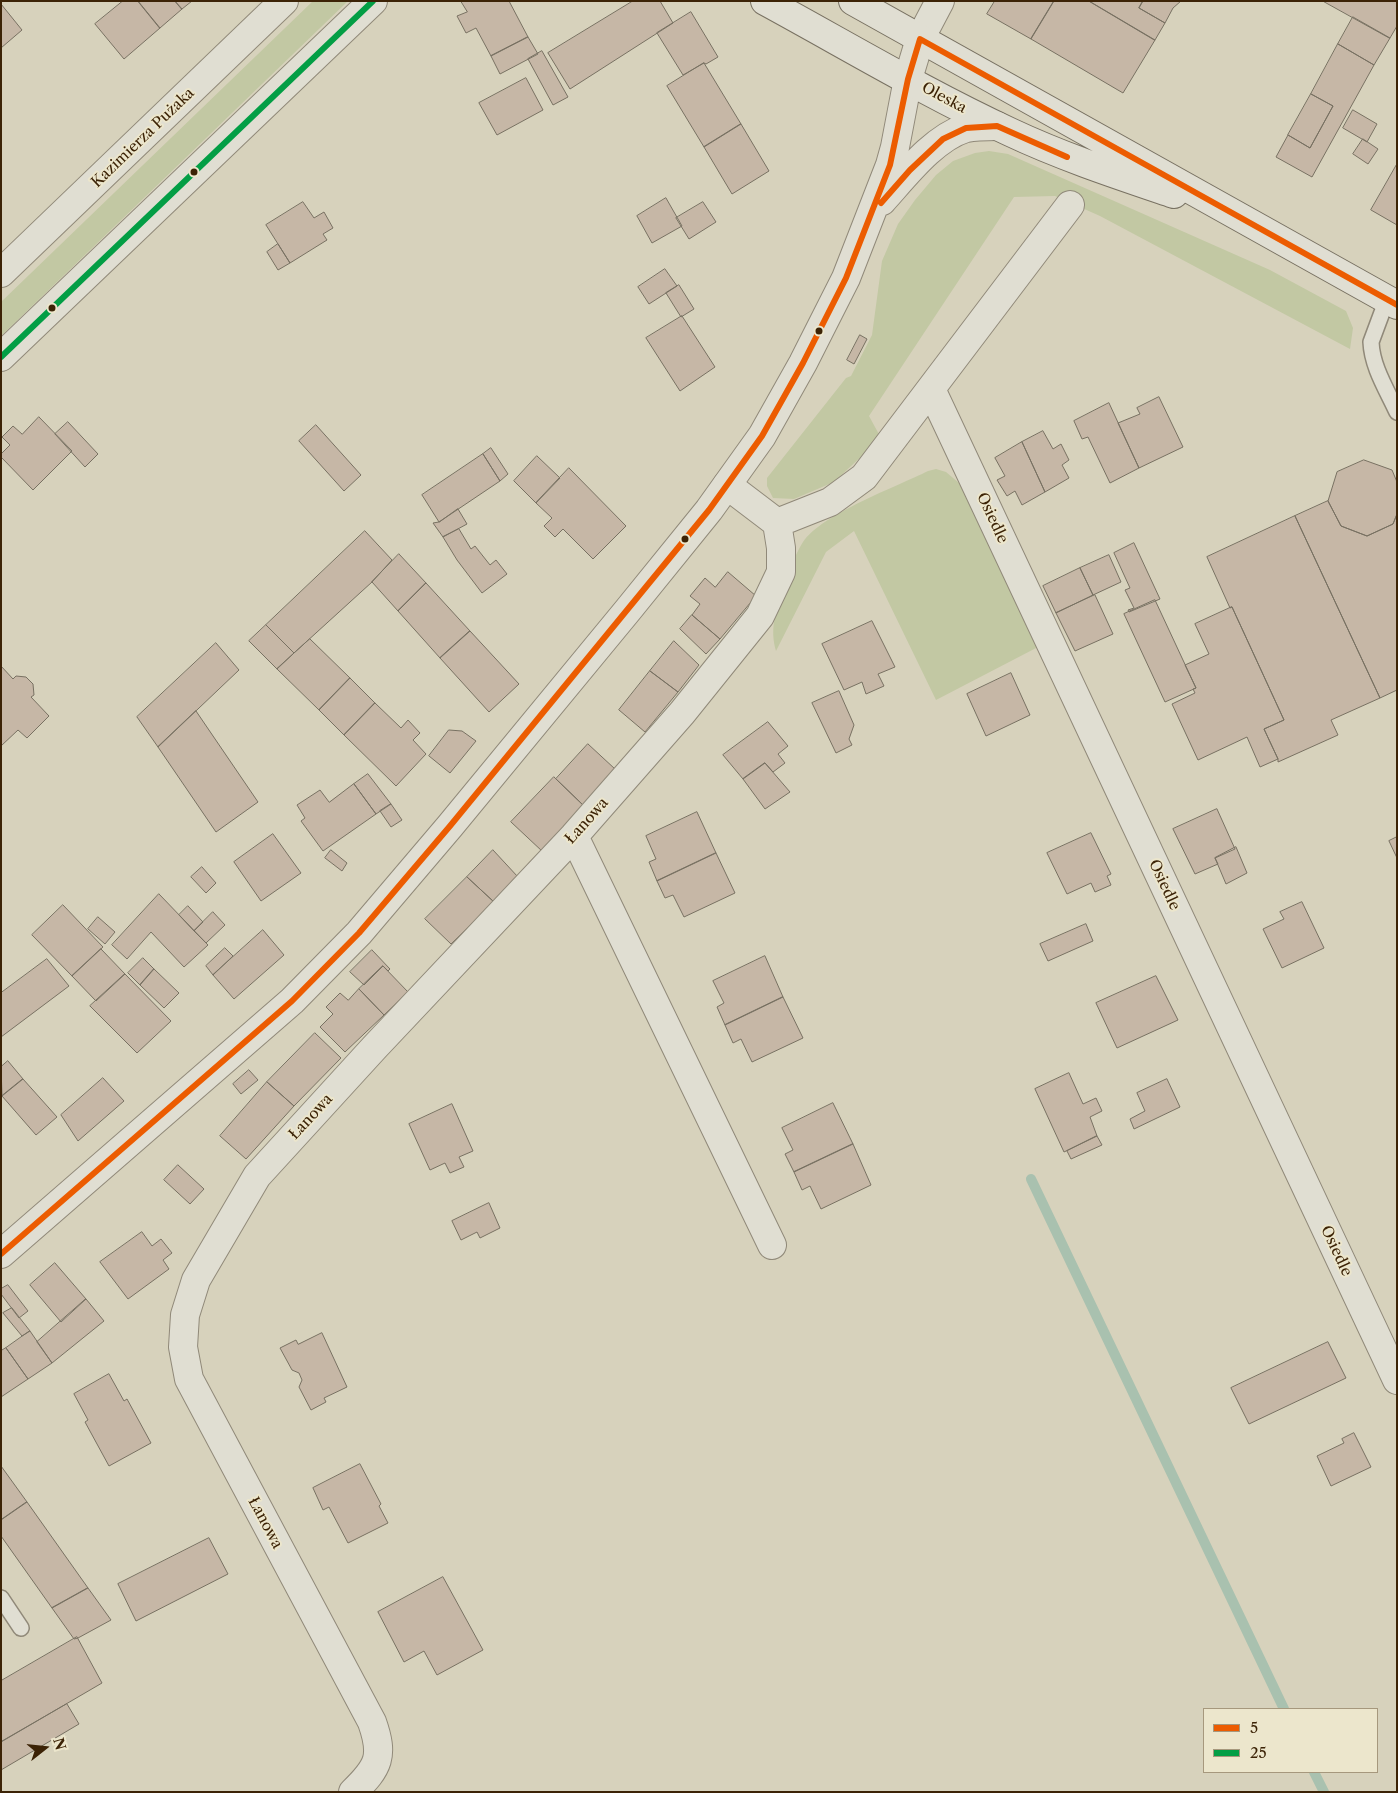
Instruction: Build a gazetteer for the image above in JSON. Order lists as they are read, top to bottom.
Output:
{
  "streets": {
    "street": [
      "Oleska",
      "Kazimierza Pużaka",
      "Osiedle",
      "Łanowa"
    ]
  },
  "lines": ["transit line 25", "transit line 5"],
  "legend": ["5", "25"],
  "north": "right"
}
